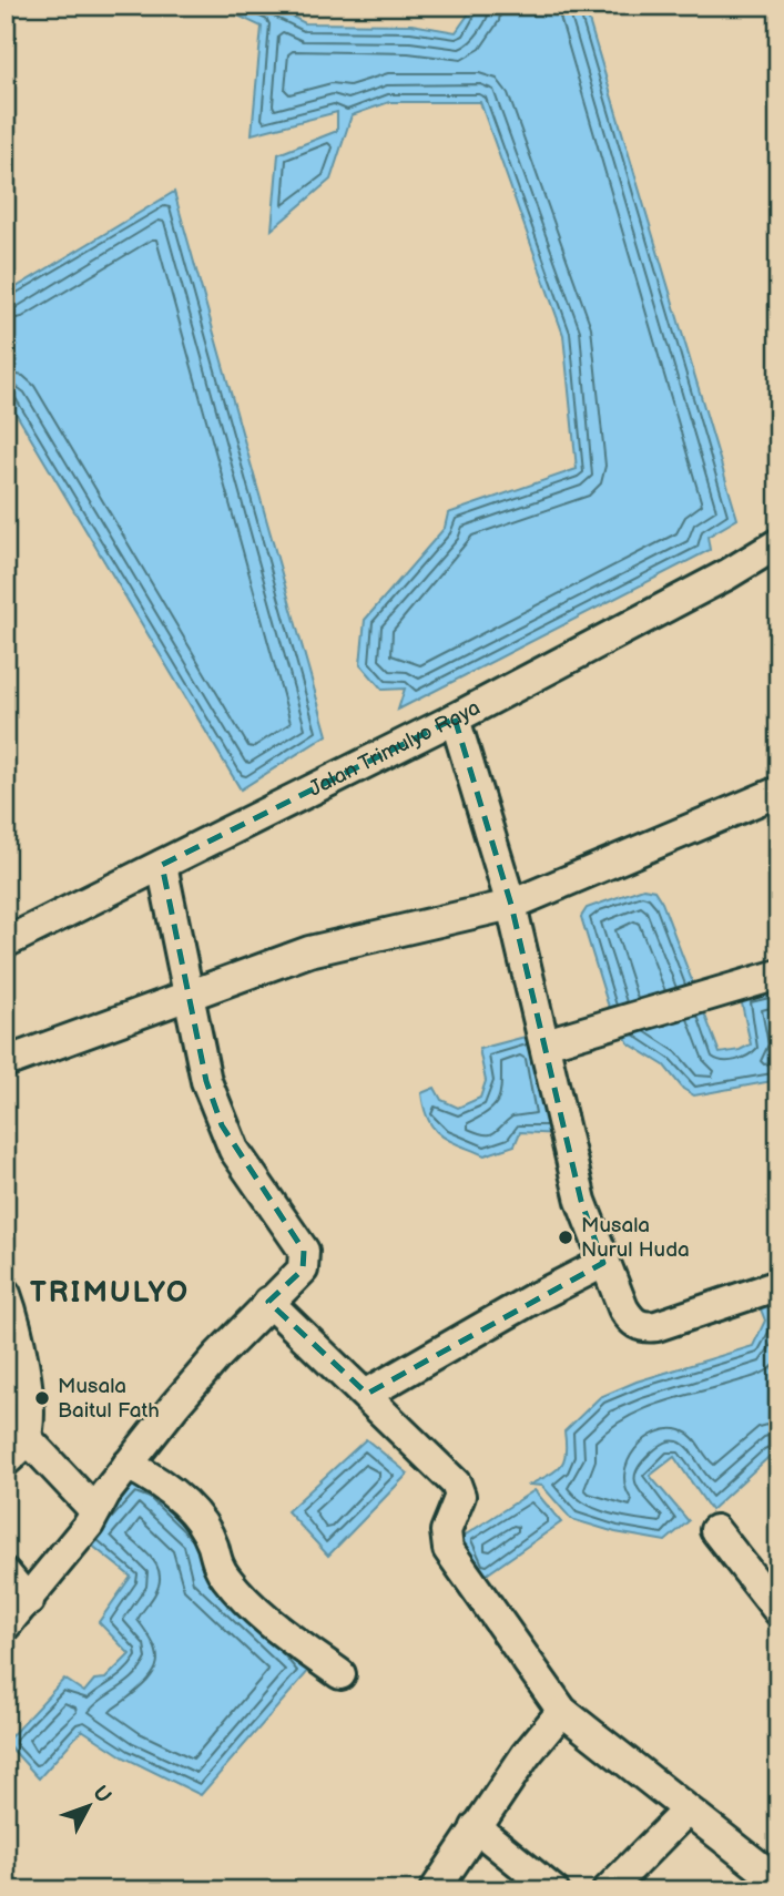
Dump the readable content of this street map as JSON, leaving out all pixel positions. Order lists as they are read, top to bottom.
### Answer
{
  "streets": {
    "street": ["Jalan Trimulyo Raya"]
  },
  "districts": ["TRIMULYO"],
  "places": ["Musala Nurul Huda", "Musala Baitul Fath"],
  "north": "top right"
}
